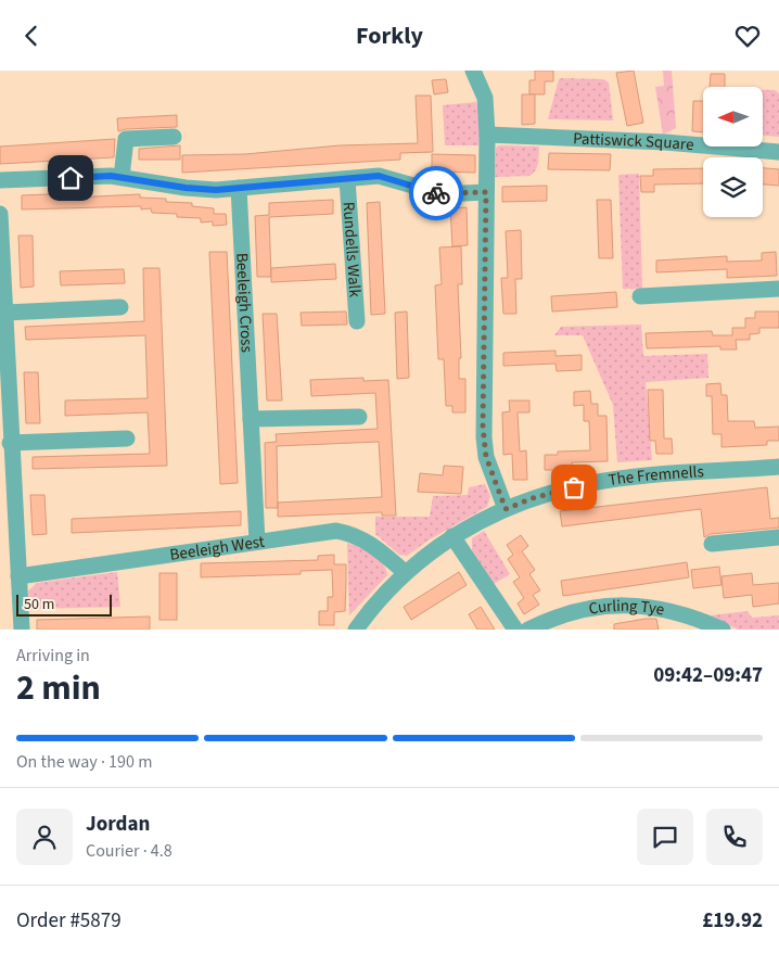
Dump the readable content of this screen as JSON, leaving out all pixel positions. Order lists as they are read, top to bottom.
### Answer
{
  "streets": {
    "street": [
      "Pattiswick Square",
      "Rundells Walk",
      "Beeleigh Cross",
      "The Fremnells",
      "Beeleigh West",
      "Curling Tye"
    ]
  },
  "crossings": [
    ["Beeleigh Cross", "Beeleigh West"],
    ["The Fremnells", "Beeleigh West"]
  ],
  "scale_bar": "50 m",
  "north": "left",
  "page": {
    "header": "Forkly",
    "scale": "50 m",
    "heading": ["2 min", "Arriving in", "09:42–09:47"],
    "panel": [
      "Jordan",
      "Courier · 4.8",
      "Order #5879",
      "£19.92"
    ],
    "bar": "On the way · 190 m"
  }
}
